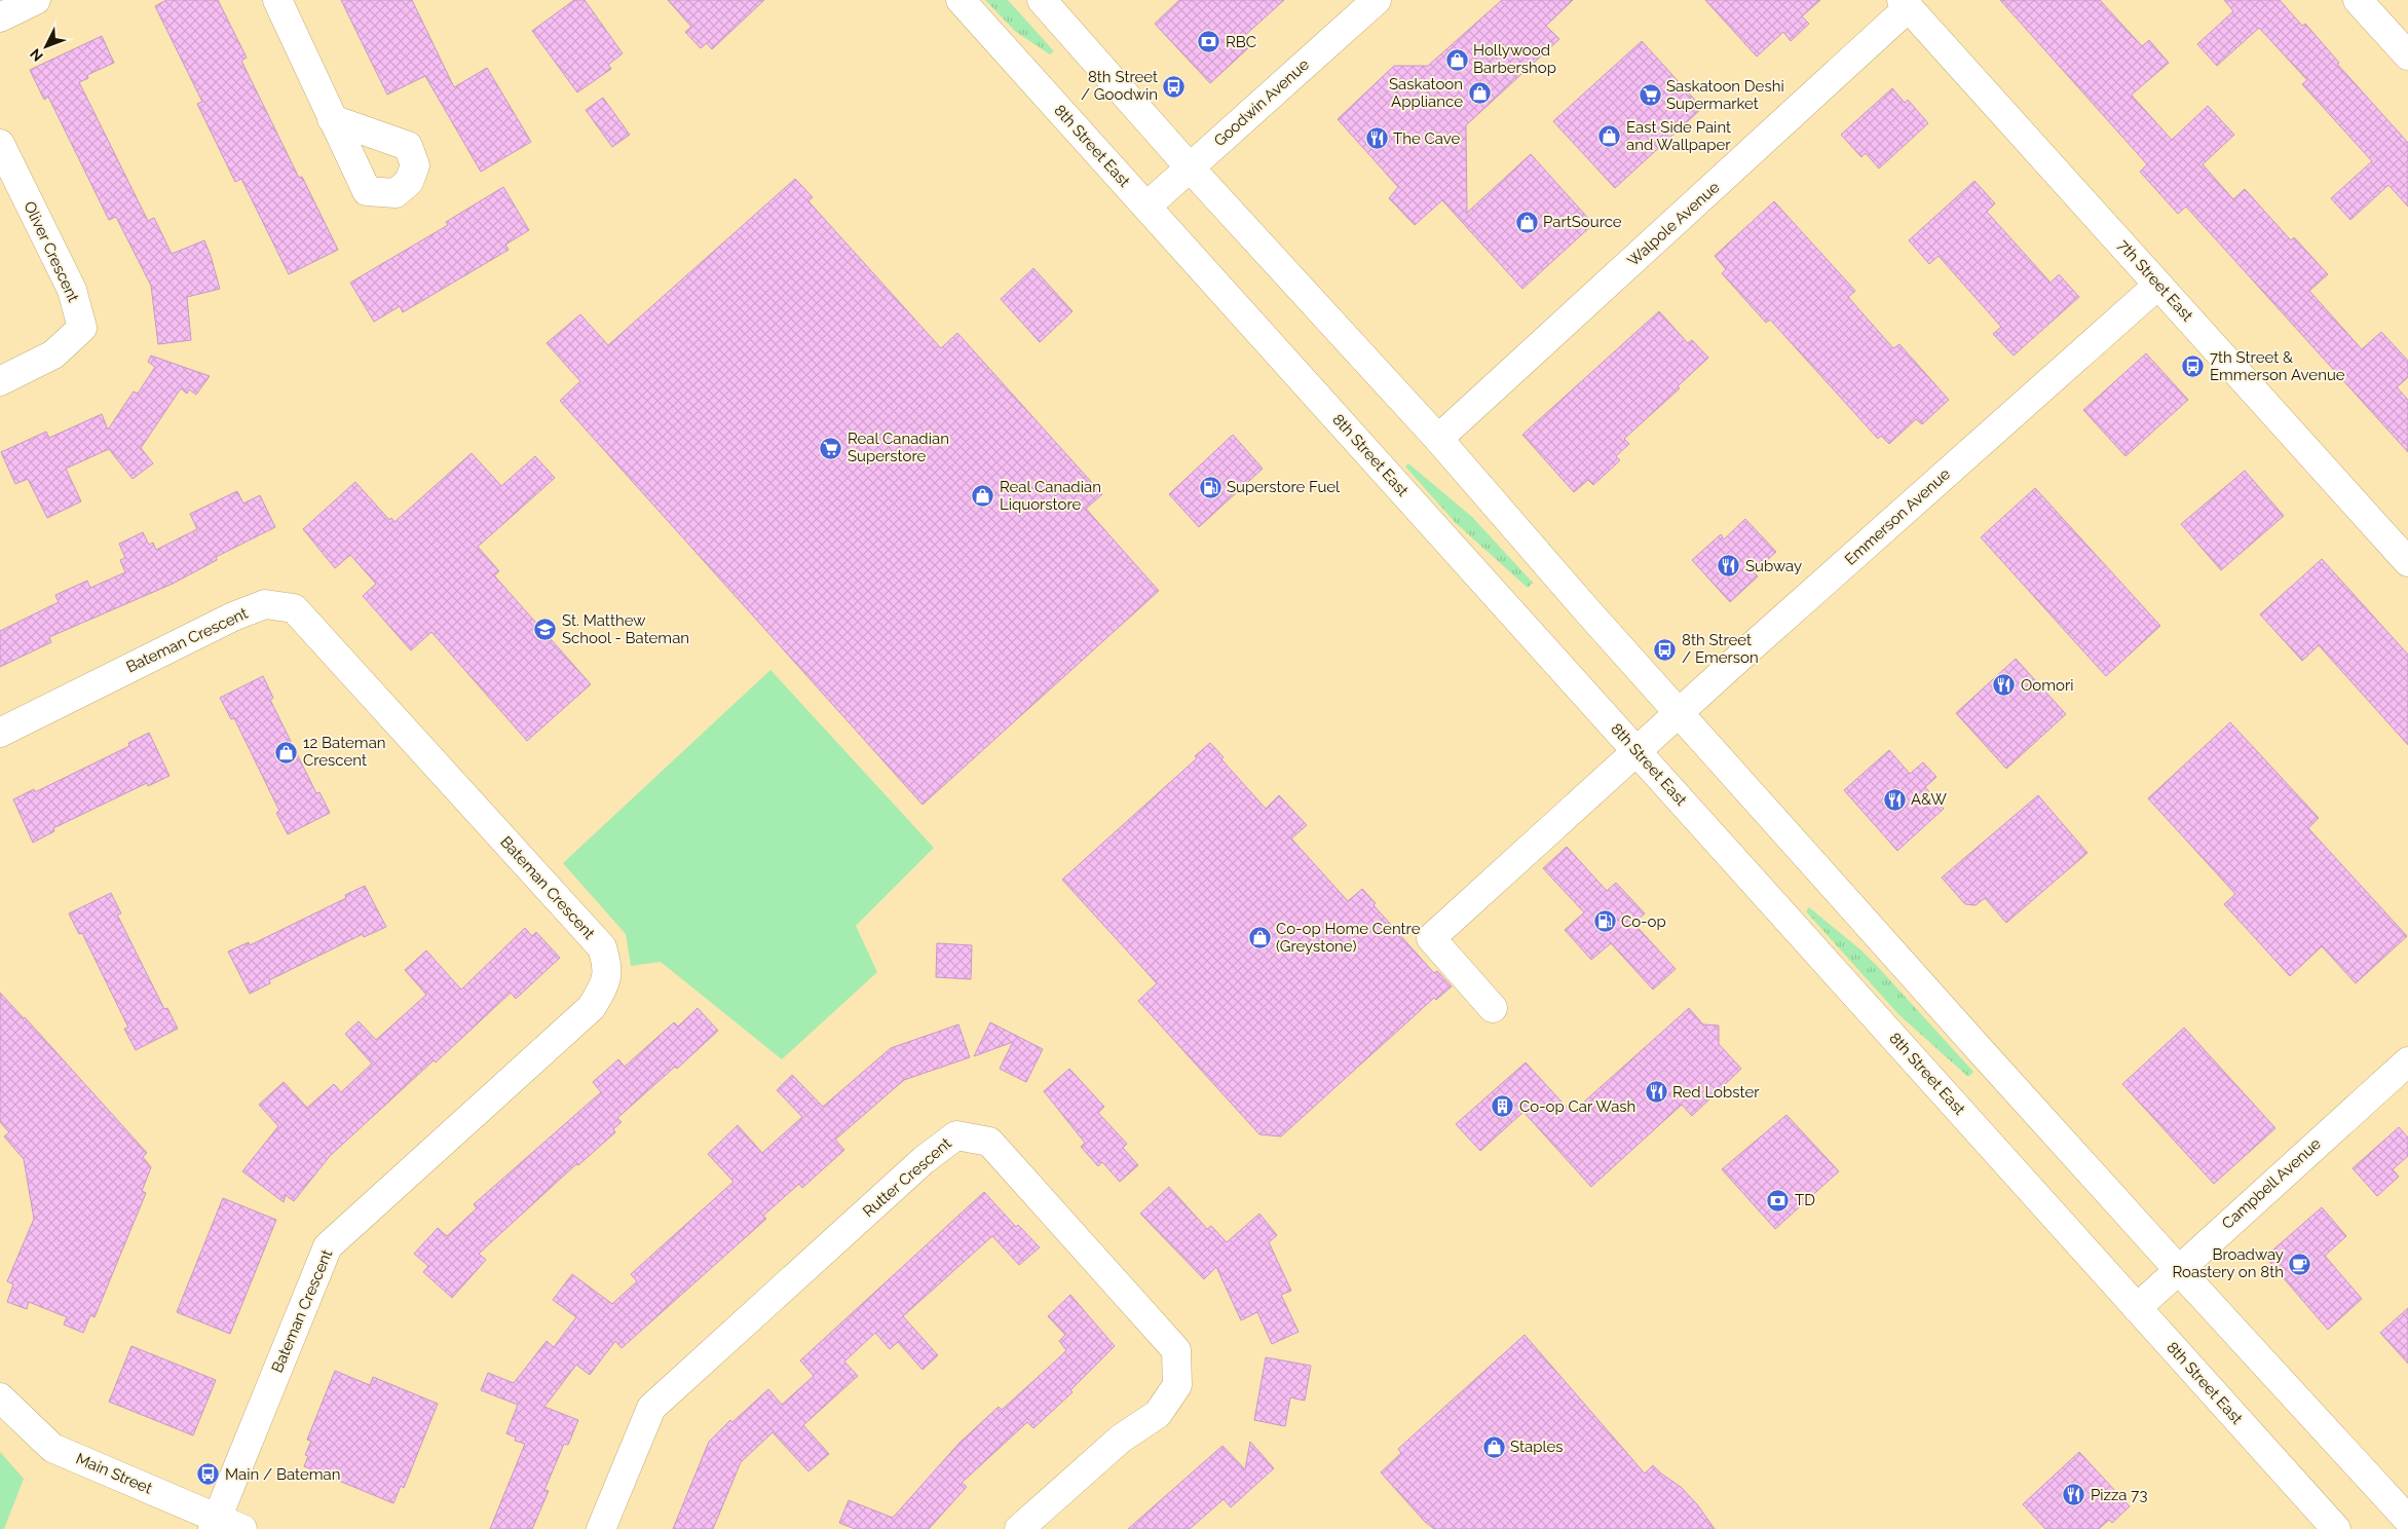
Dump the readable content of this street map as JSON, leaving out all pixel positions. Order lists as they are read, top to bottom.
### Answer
{
  "streets": {
    "street": [
      "Goodwin Avenue",
      "8th Street East",
      "Walpole Avenue",
      "Oliver Crescent",
      "7th Street East",
      "Emmerson Avenue",
      "Bateman Crescent",
      "Rutter Crescent",
      "Campbell Avenue",
      "Main Street"
    ]
  },
  "crossings": [
    ["Goodwin Avenue", "8th Street East"],
    ["8th Street East", "Emmerson Avenue"],
    ["8th Street East", "Campbell Avenue"],
    ["Walpole Avenue", "7th Street East"],
    ["7th Street East", "Emmerson Avenue"],
    ["Bateman Crescent", "Main Street"]
  ],
  "places": {
    "bank": ["RBC", "TD"],
    "shop": [
      "Hollywood Barbershop",
      "Saskatoon Appliance",
      "East Side Paint and Wallpaper",
      "PartSource",
      "Real Canadian Liquorstore",
      "12 Bateman Crescent",
      "Co-op Home Centre (Greystone)",
      "Staples"
    ],
    "bus stop": [
      "8th Street / Goodwin",
      "7th Street & Emmerson Avenue",
      "8th Street / Emerson",
      "Main / Bateman"
    ],
    "supermarket": ["Saskatoon Deshi Supermarket", "Real Canadian Superstore"],
    "restaurant": [
      "The Cave",
      "Subway",
      "Oomori",
      "A&W",
      "Red Lobster",
      "Pizza 73"
    ],
    "fuel station": ["Superstore Fuel", "Co-op"],
    "school or university": ["St. Matthew School - Bateman"],
    "building": ["Co-op Car Wash"],
    "cafe": ["Broadway Roastery on 8th"]
  },
  "north": "bottom left"
}
